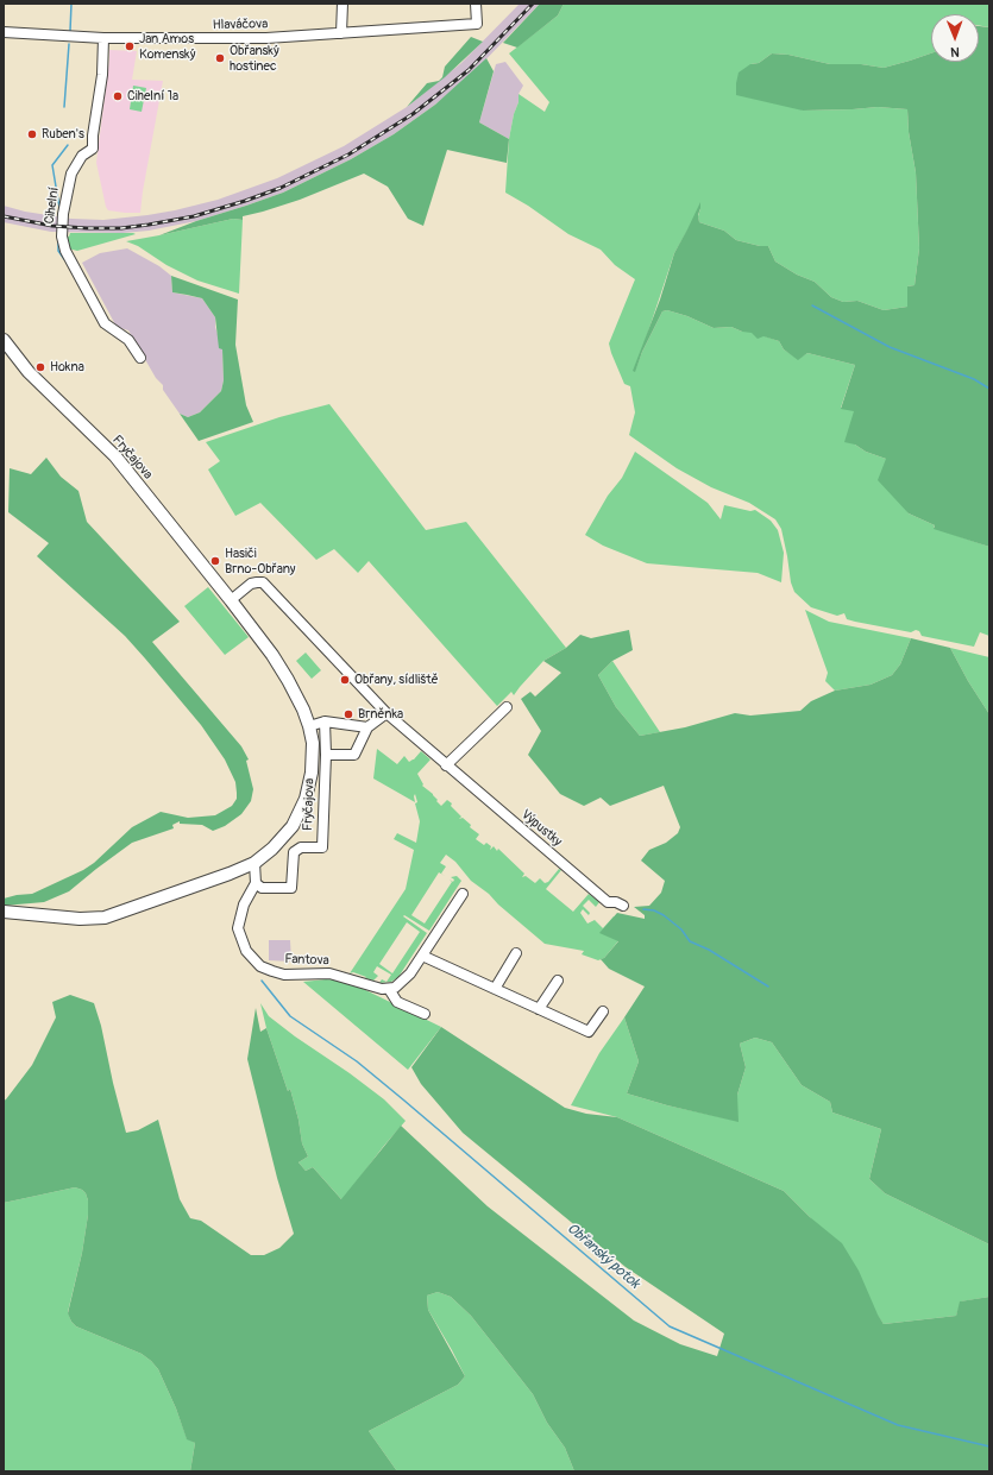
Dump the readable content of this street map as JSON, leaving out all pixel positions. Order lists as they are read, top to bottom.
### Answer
{
  "streets": {
    "main road": ["Fryčajova"],
    "street": [
      "Hlaváčova",
      "Cihelní",
      "Výpustky",
      "Fantova"
    ]
  },
  "crossings": [
    ["Hlaváčova", "Cihelní"],
    ["Fryčajova", "Fantova"]
  ],
  "water": ["Obřanský potok"],
  "places": [
    "Jan Amos Komenský",
    "Obřanský hostinec",
    "Cihelní 1a",
    "Ruben's",
    "Hokna",
    "Hasiči Brno-Obřany",
    "Obřany, sídliště",
    "Brněnka"
  ],
  "north": "bottom"
}
